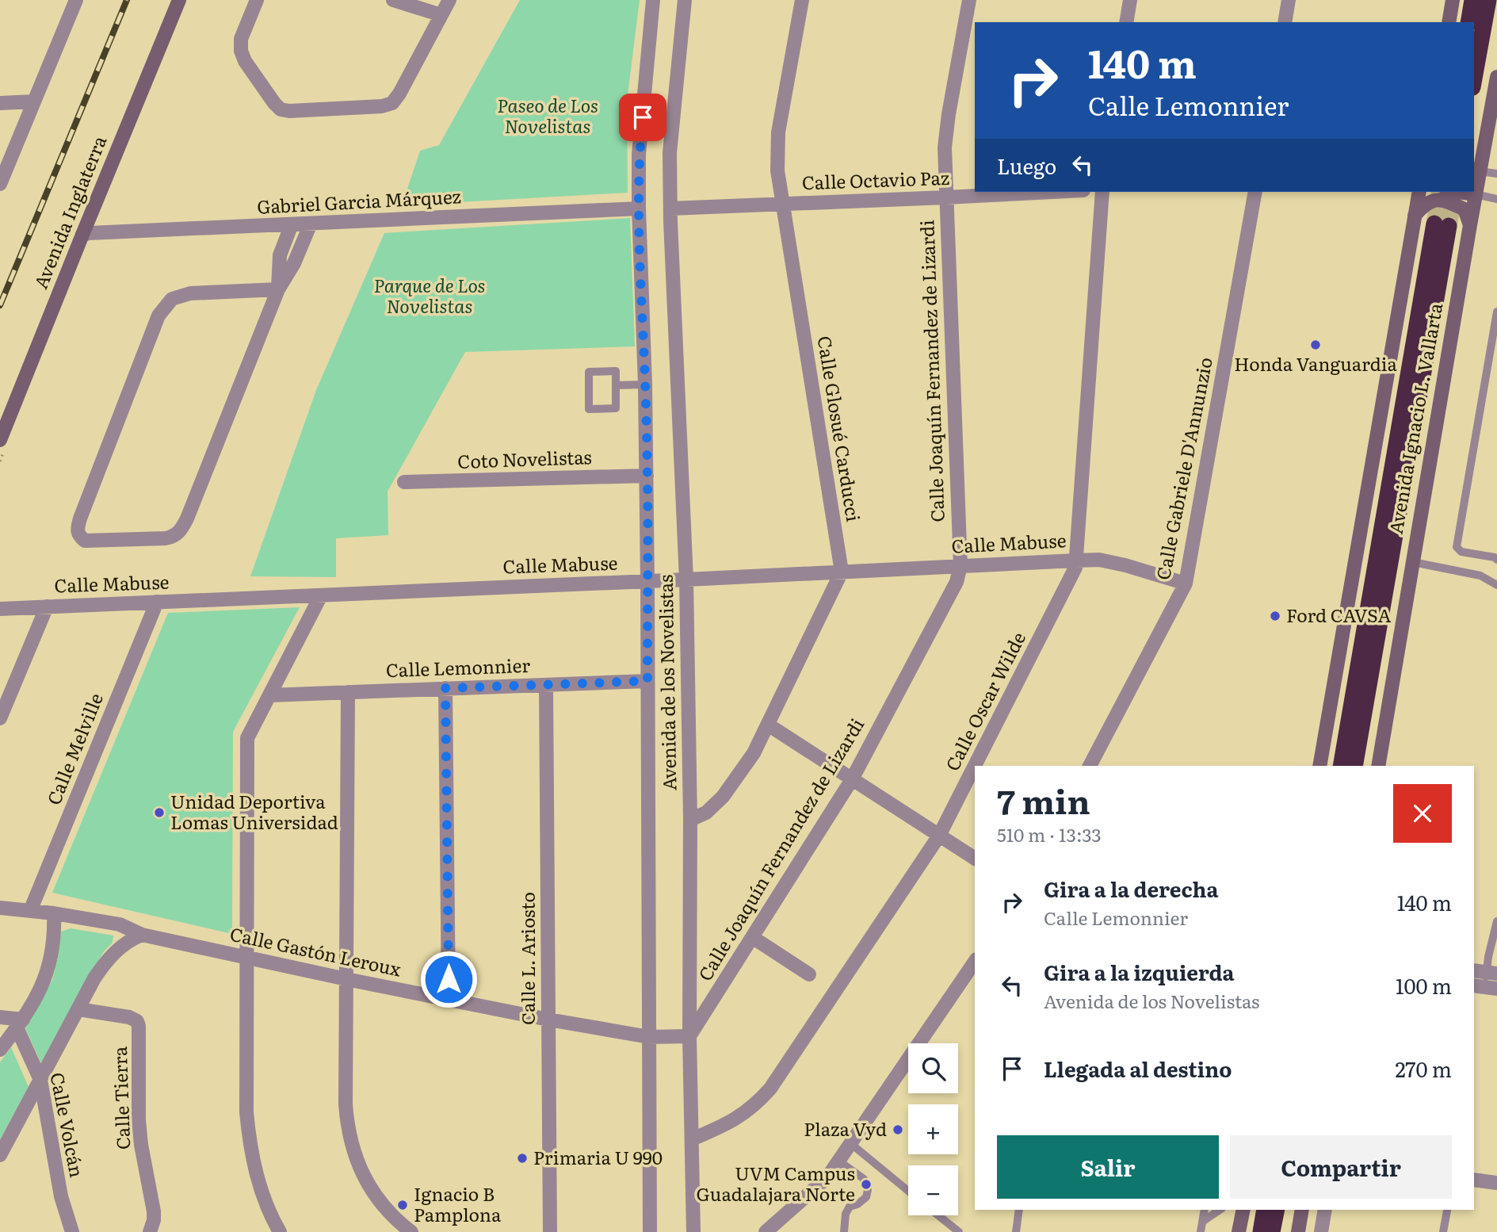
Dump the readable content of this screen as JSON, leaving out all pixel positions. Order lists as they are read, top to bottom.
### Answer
{
  "streets": {
    "highway": ["Avenida Ignacio L. Vallarta"],
    "street": [
      "Calle Octavio Paz",
      "Gabriel Garcia Márquez",
      "Avenida Inglaterra",
      "Calle Joaquín Fernandez de Lizardi",
      "Calle Glosué Carducci",
      "Coto Novelistas",
      "Calle Gabriele D'Annunzio",
      "Calle Mabuse",
      "Calle Lemonnier",
      "Avenida de los Novelistas",
      "Calle Oscar Wilde",
      "Calle Melville",
      "Calle Gastón Leroux",
      "Calle L. Ariosto",
      "Calle Tierra",
      "Calle Volcán"
    ]
  },
  "crossings": [
    ["Calle Octavio Paz", "Calle Joaquín Fernandez de Lizardi"],
    ["Calle Octavio Paz", "Calle Glosué Carducci"],
    ["Calle Octavio Paz", "Avenida de los Novelistas"],
    ["Gabriel Garcia Márquez", "Avenida Inglaterra"],
    ["Gabriel Garcia Márquez", "Avenida de los Novelistas"],
    ["Calle Joaquín Fernandez de Lizardi", "Calle Mabuse"],
    ["Calle Joaquín Fernandez de Lizardi", "Avenida de los Novelistas"],
    ["Calle Joaquín Fernandez de Lizardi", "Calle Gastón Leroux"],
    ["Calle Glosué Carducci", "Calle Mabuse"],
    ["Coto Novelistas", "Avenida de los Novelistas"],
    ["Calle Gabriele D'Annunzio", "Calle Mabuse"],
    ["Calle Mabuse", "Avenida de los Novelistas"],
    ["Calle Mabuse", "Calle Oscar Wilde"],
    ["Calle Mabuse", "Calle Melville"],
    ["Calle Lemonnier", "Avenida de los Novelistas"],
    ["Calle Lemonnier", "Calle L. Ariosto"],
    ["Avenida de los Novelistas", "Calle Oscar Wilde"],
    ["Avenida de los Novelistas", "Calle Gastón Leroux"],
    ["Calle Melville", "Calle Gastón Leroux"],
    ["Calle Gastón Leroux", "Calle L. Ariosto"]
  ],
  "parks": ["Paseo de Los Novelistas", "Parque de Los Novelistas"],
  "places": [
    "Honda Vanguardia",
    "Ford CAVSA",
    "Unidad Deportiva Lomas Universidad",
    "Plaza Vyd",
    "Primaria U 990",
    "UVM Campus Guadalajara Norte",
    "Ignacio B Pamplona"
  ],
  "page": {
    "turn": ["140 m", "Calle Lemonnier"],
    "then": "Luego",
    "heading": ["7 min", "510 m · 13:33"],
    "list": [
      {
        "name": "Gira a la derecha",
        "note": "Calle Lemonnier",
        "value": "140 m"
      },
      {
        "name": "Gira a la izquierda",
        "note": "Avenida de los Novelistas",
        "value": "100 m"
      },
      {
        "name": "Llegada al destino",
        "value": "270 m"
      }
    ],
    "map_buttons": ["+", "−"],
    "buttons": ["Salir", "Compartir"]
  }
}
